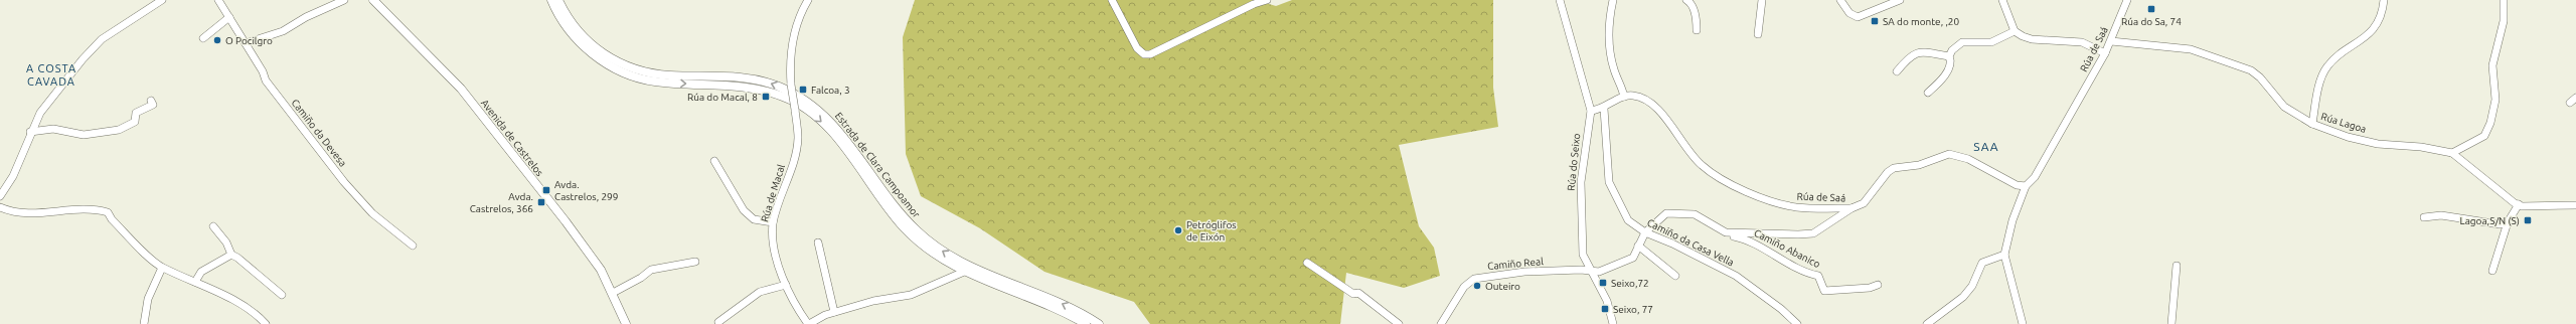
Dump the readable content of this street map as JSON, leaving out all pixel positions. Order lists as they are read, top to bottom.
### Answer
{
  "streets": {
    "main road": ["Avenida de Castrelos", "Estrada de Clara Campoamor"],
    "street": [
      "Rúa de Saá",
      "Rúa Lagoa",
      "Camiño da Devesa",
      "Rúa do Seixo",
      "Rúa de Macal",
      "Camiño da Casa Vella",
      "Camiño Abanico",
      "Camiño Real"
    ]
  },
  "crossings": [
    ["Rúa de Saá", "Rúa Lagoa"],
    ["Rúa de Saá", "Camiño Abanico"],
    ["Rúa do Seixo", "Camiño Abanico"],
    ["Rúa do Seixo", "Camiño Real"],
    ["Estrada de Clara Campoamor", "Rúa de Macal"],
    ["Camiño da Casa Vella", "Camiño Abanico"],
    ["Camiño Abanico", "Camiño Real"]
  ],
  "districts": ["A COSTA CAVADA", "SAA"],
  "places": {
    "transit": [
      "Rúa do Sa, 74",
      "SA do monte, ,20",
      "Falcoa, 3",
      "Rúa do Macal, 8",
      "Avda. Castrelos, 299",
      "Avda. Castrelos, 366",
      "Lagoa,S/N (S)",
      "Seixo,72",
      "Seixo, 77"
    ],
    "other": ["O Pocilgro", "Petróglifos de Eixón", "Outeiro"]
  }
}
